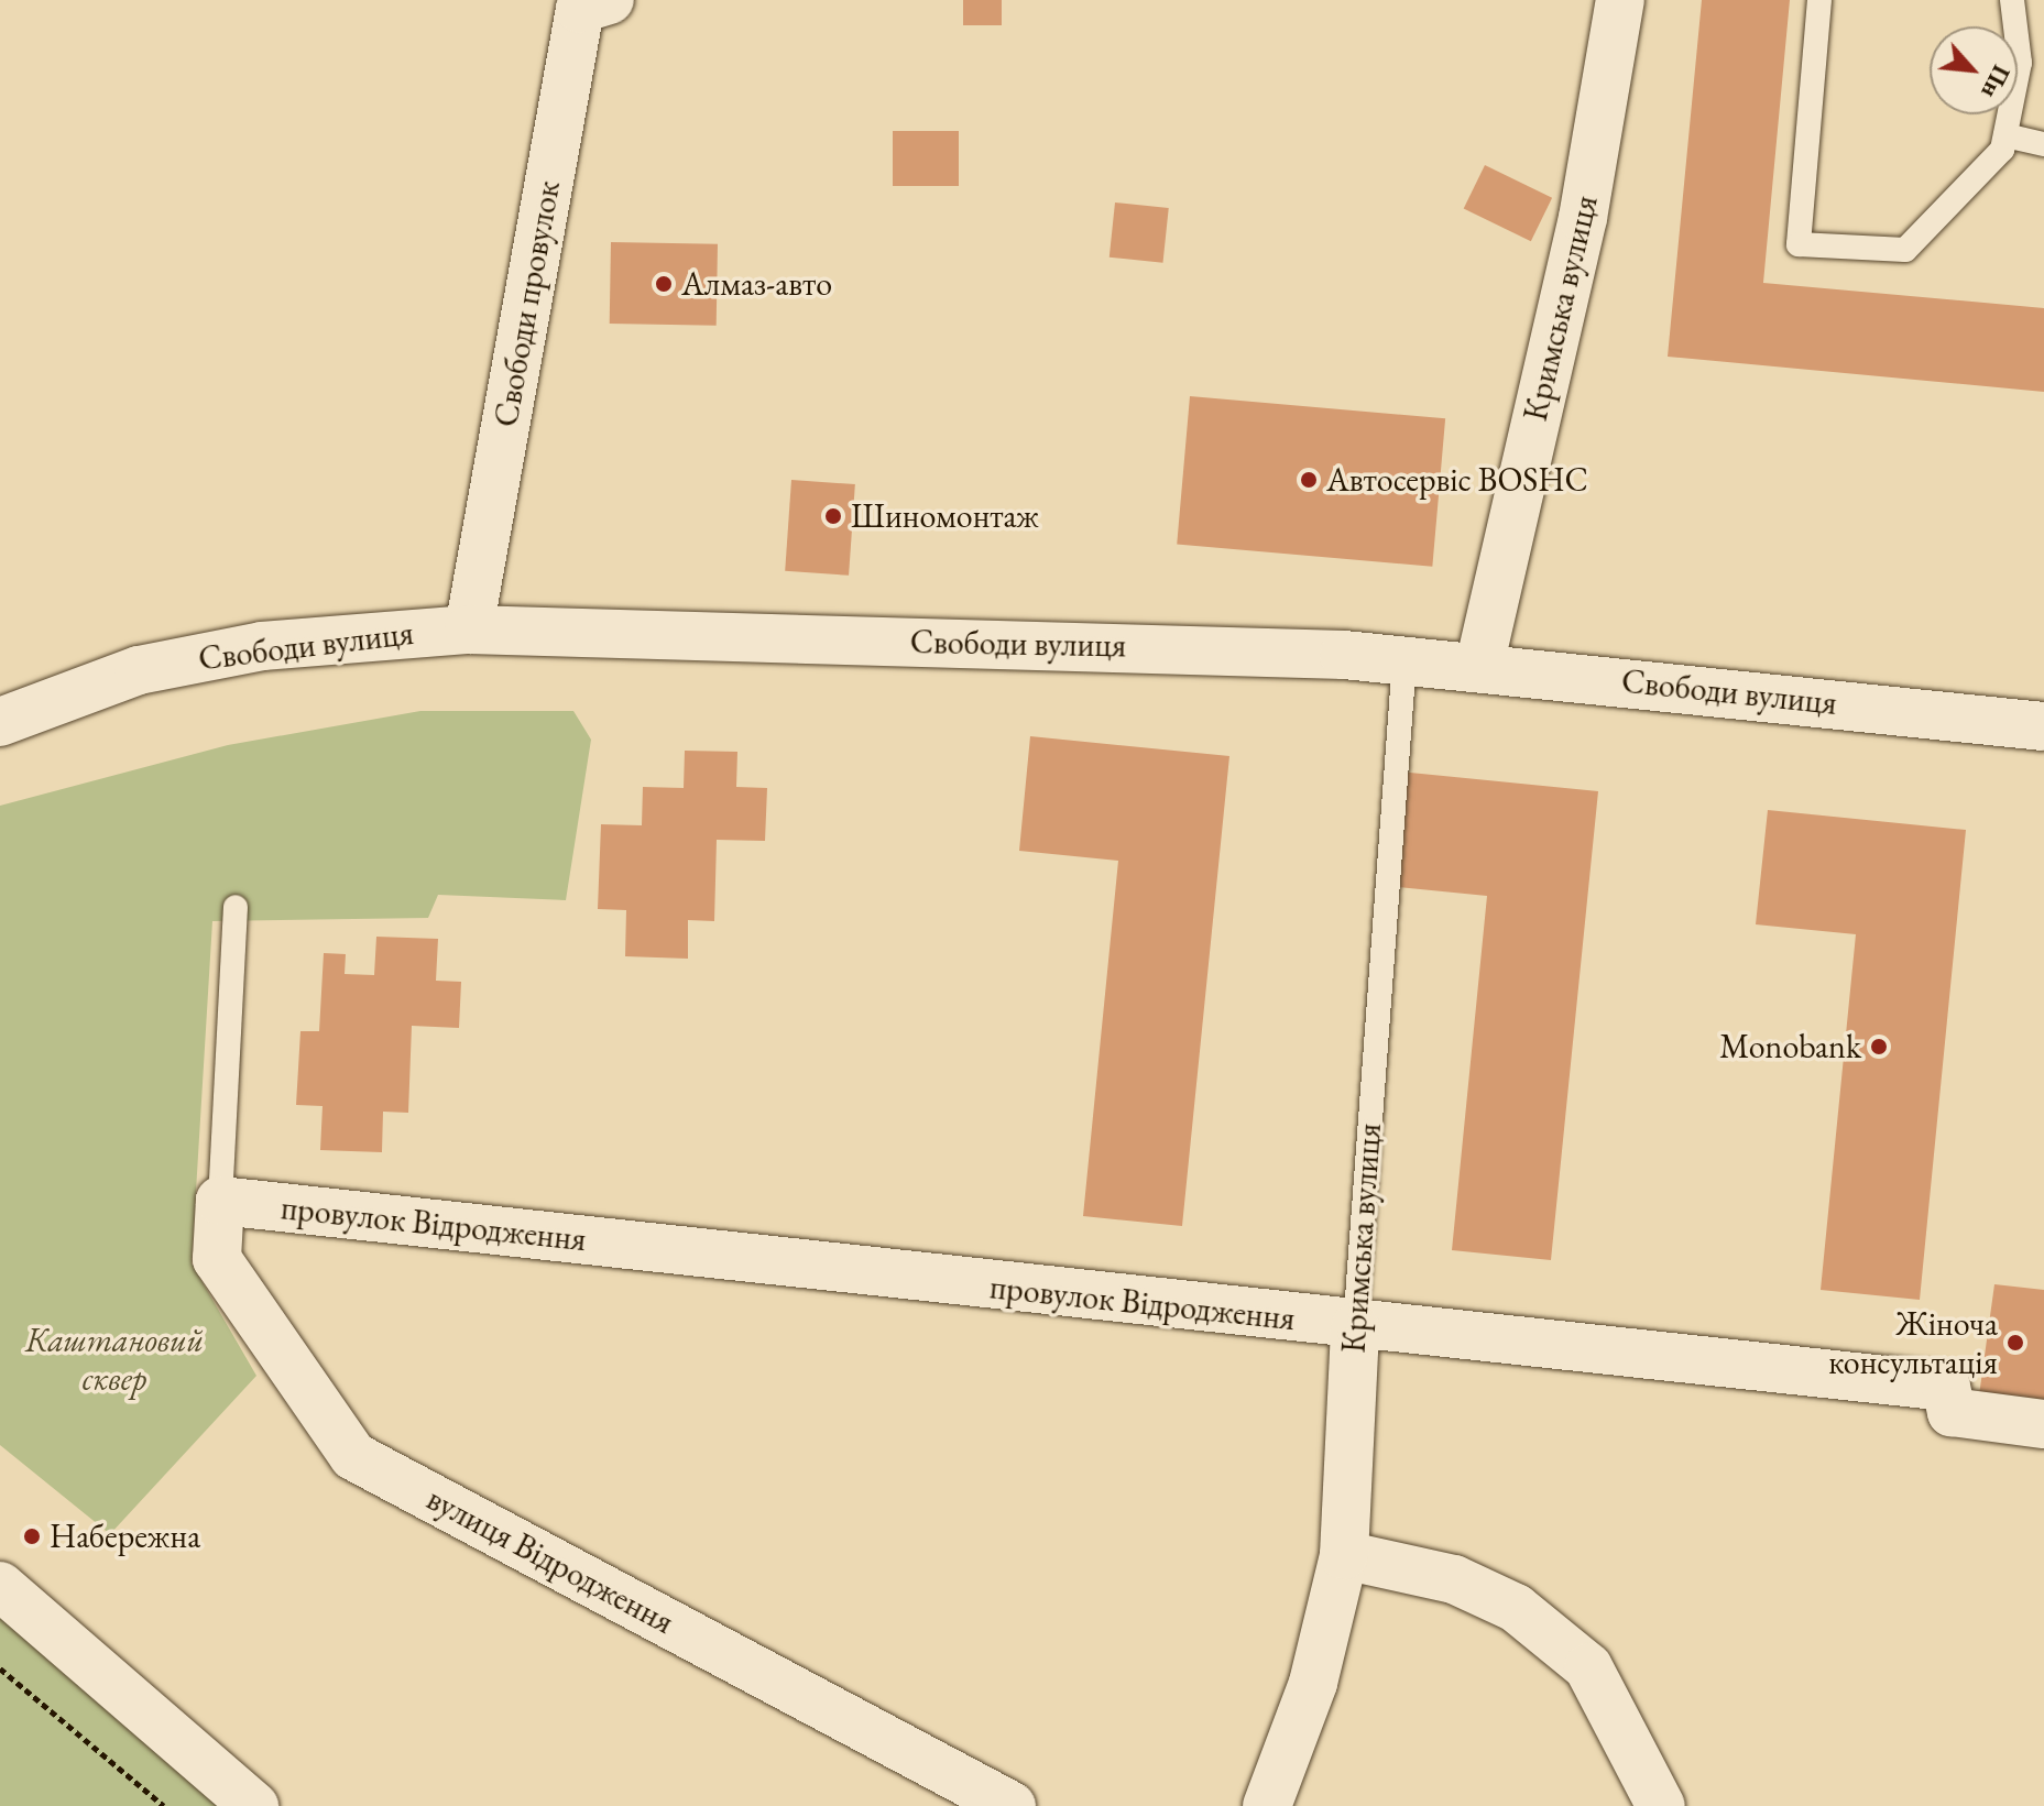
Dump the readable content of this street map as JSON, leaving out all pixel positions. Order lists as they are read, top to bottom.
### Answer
{
  "streets": {
    "street": [
      "Свободи провулок",
      "Кримська вулиця",
      "Свободи вулиця",
      "провулок Відродження",
      "вулиця Відродження"
    ]
  },
  "crossings": [
    ["Свободи провулок", "Свободи вулиця"],
    ["Кримська вулиця", "Свободи вулиця"],
    ["Кримська вулиця", "провулок Відродження"],
    ["провулок Відродження", "вулиця Відродження"]
  ],
  "parks": ["Каштановий сквер"],
  "places": [
    "Алмаз-авто",
    "Автосервіс BOSHC",
    "Шиномонтаж",
    "Monobank",
    "Жіноча консультація",
    "Набережна"
  ],
  "north": "bottom right"
}
